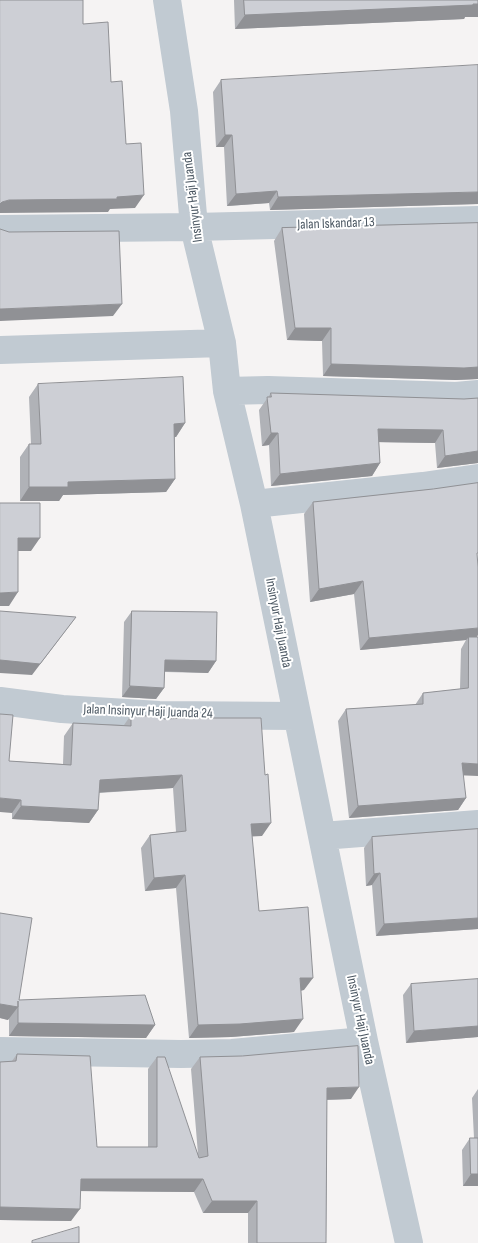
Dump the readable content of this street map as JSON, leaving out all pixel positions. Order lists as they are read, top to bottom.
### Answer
{
  "streets": {
    "street": ["Insinyur Haji Juanda", "Jalan Iskandar 13", "Jalan Insinyur Haji Juanda 24"]
  },
  "crossings": [
    ["Insinyur Haji Juanda", "Jalan Iskandar 13"],
    ["Insinyur Haji Juanda", "Jalan Insinyur Haji Juanda 24"]
  ]
}
